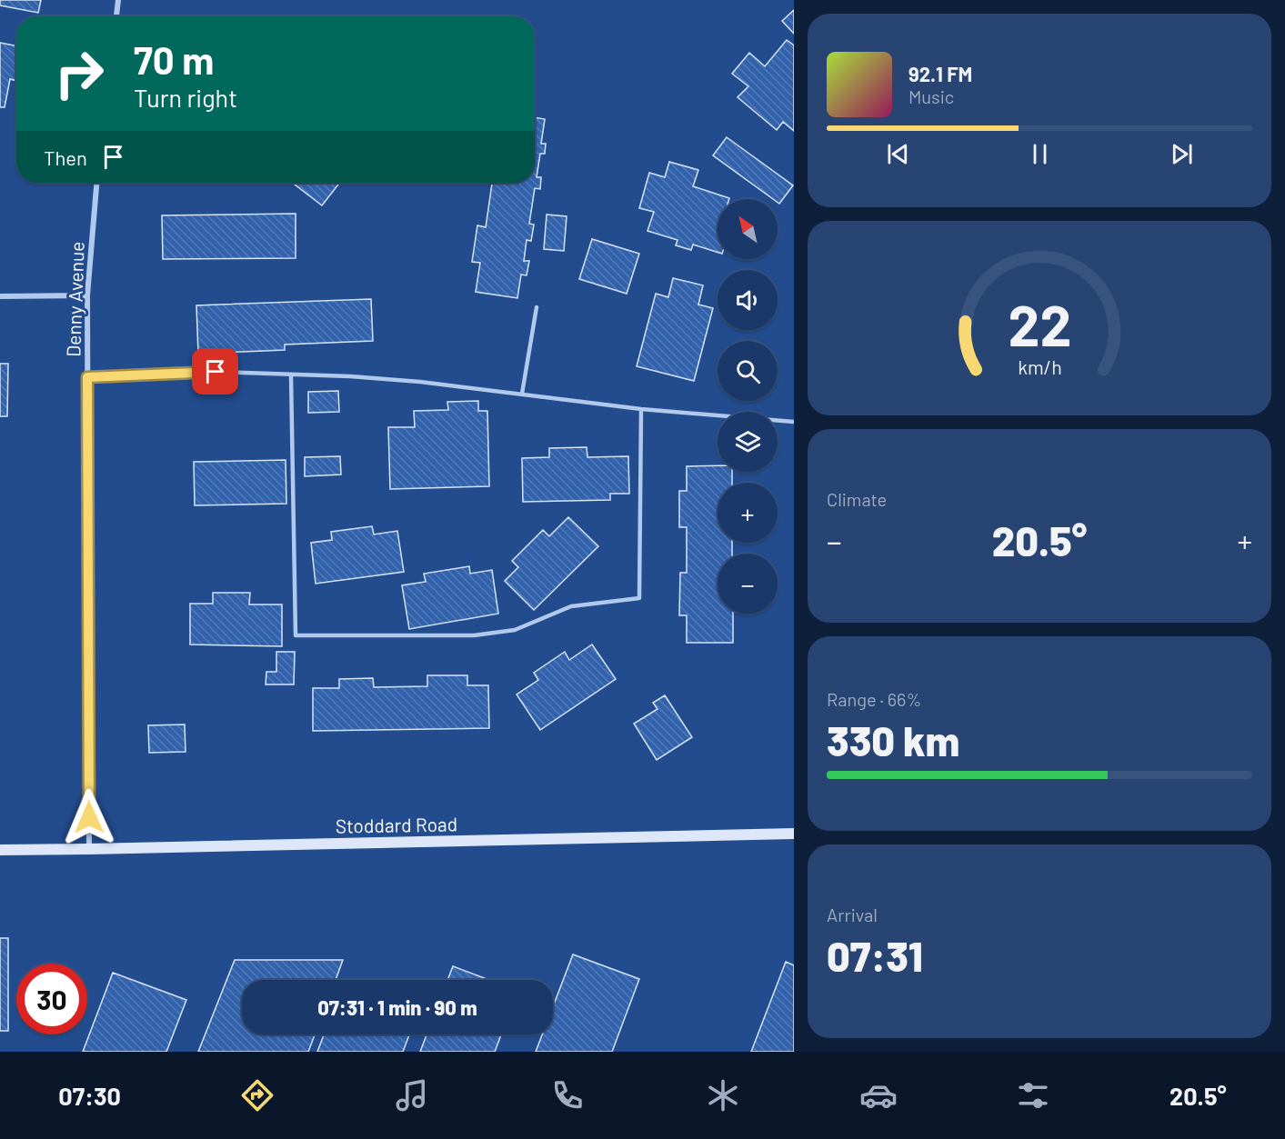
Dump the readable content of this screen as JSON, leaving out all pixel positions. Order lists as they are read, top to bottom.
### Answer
{
  "streets": {
    "main road": ["Stoddard Road"],
    "street": ["Denny Avenue"]
  },
  "crossings": [
    ["Denny Avenue", "Stoddard Road"]
  ],
  "north": "top left",
  "page": {
    "turn": ["70 m", "Turn right"],
    "song": ["92.1 FM", "Music"],
    "then": "Then",
    "map_buttons": ["+", "−"],
    "tile": [
      "Climate",
      ["Range · 66%", "330 km"],
      ["Arrival", "07:31"]
    ],
    "heat": ["−", "20.5°", "+"],
    "limit": "30",
    "trip": "07:31 · 1 min · 90 m",
    "tabs": ["07:30", "20.5°"],
    "gauge": ["22", "km/h"]
  }
}
